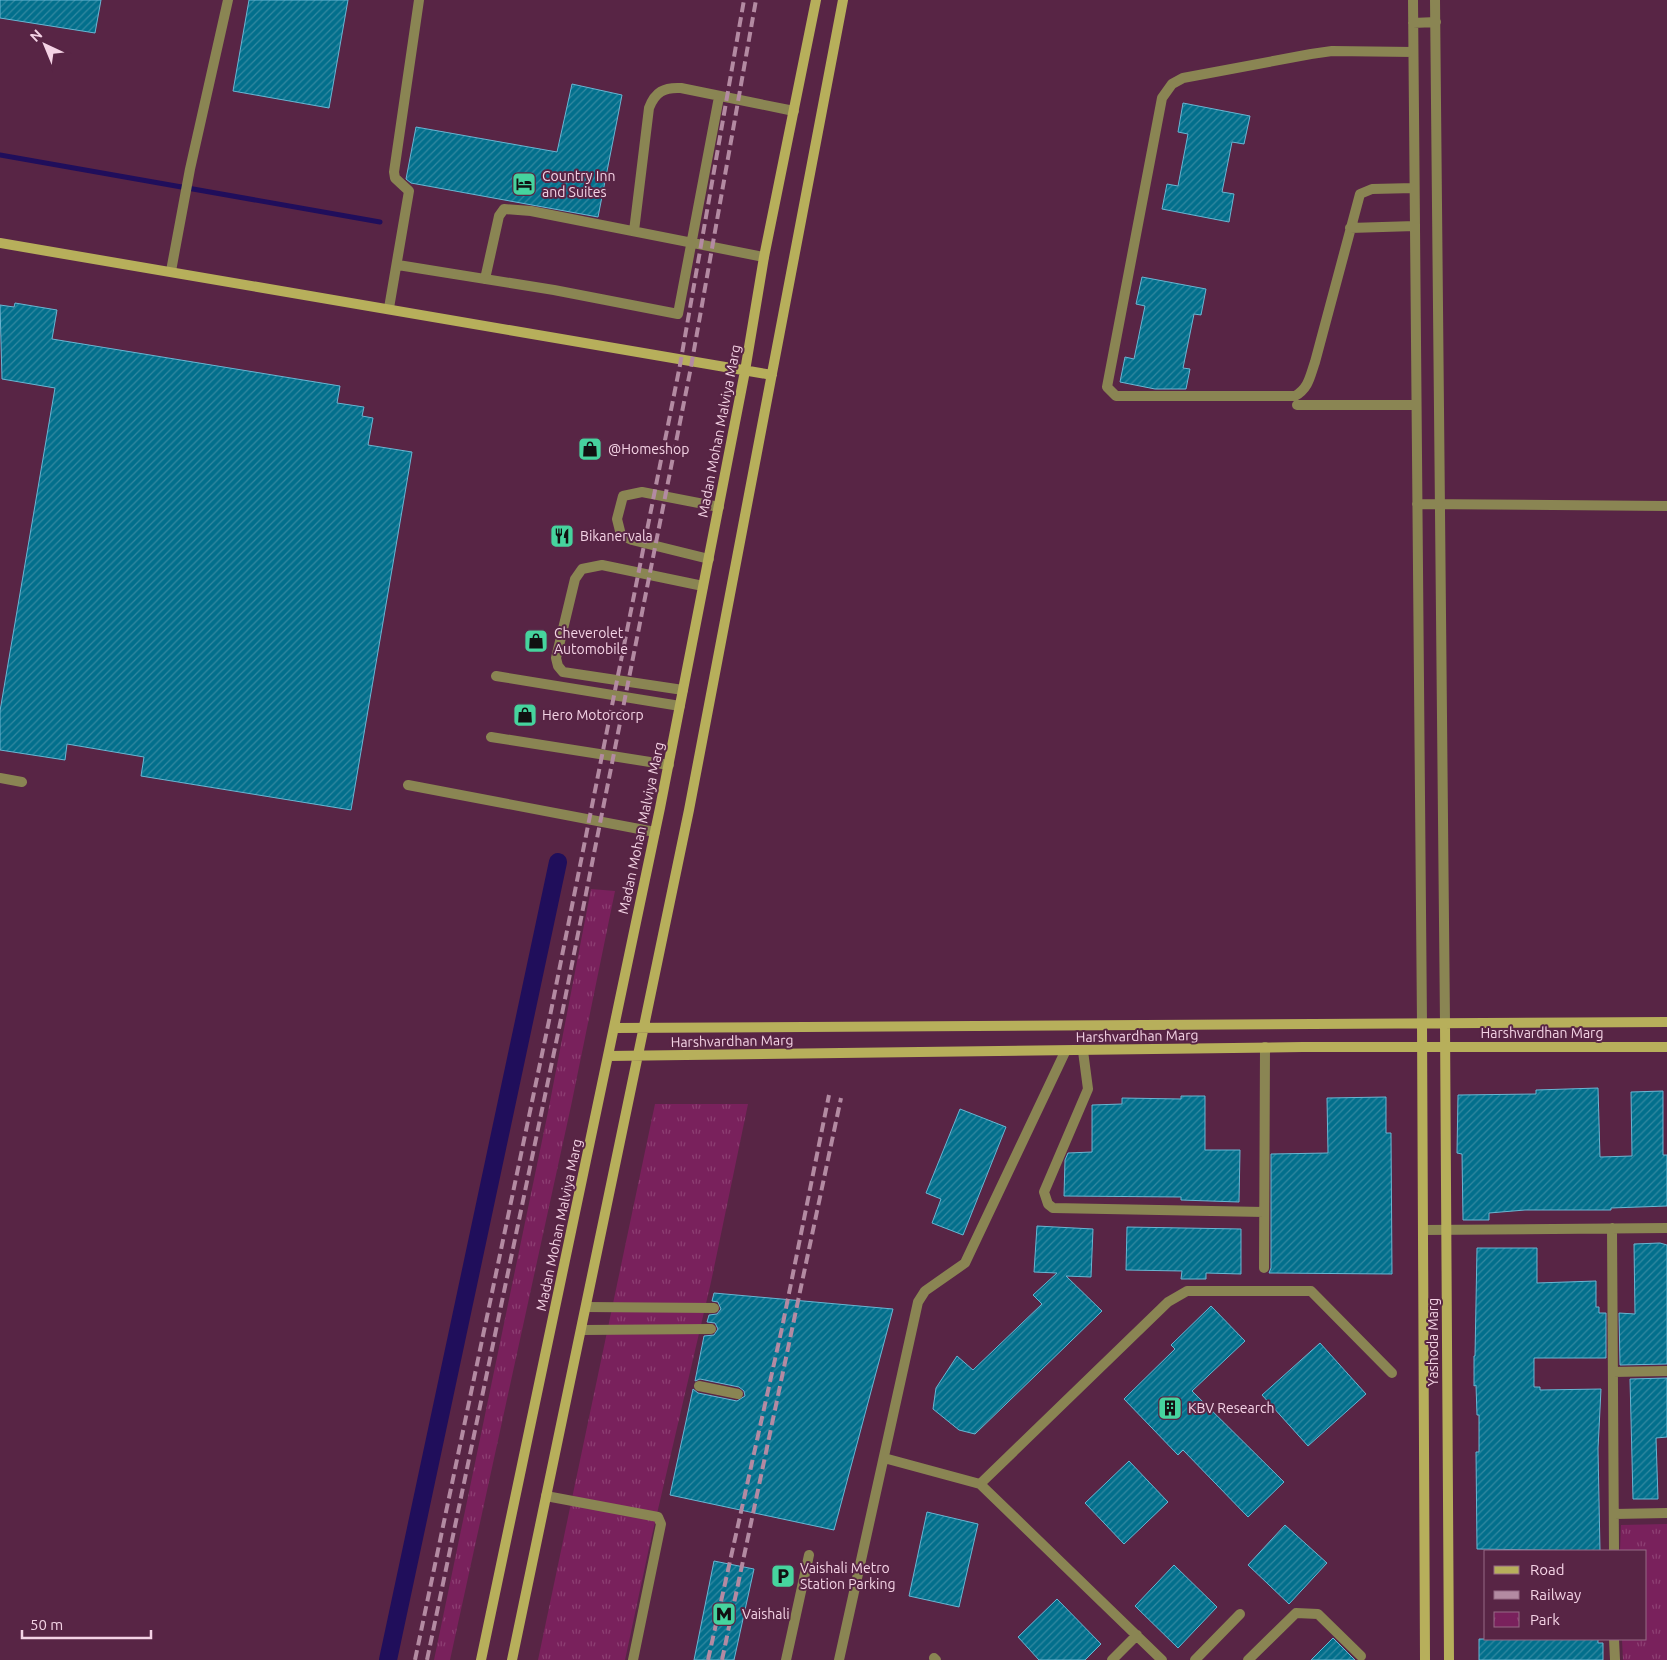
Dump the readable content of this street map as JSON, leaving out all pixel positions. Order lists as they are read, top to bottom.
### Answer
{
  "streets": {
    "street": ["Madan Mohan Malviya Marg", "Harshvardhan Marg", "Yashoda Marg"]
  },
  "crossings": [
    ["Madan Mohan Malviya Marg", "Harshvardhan Marg"],
    ["Harshvardhan Marg", "Yashoda Marg"]
  ],
  "places": {
    "hotel": ["Country Inn and Suites"],
    "shop": ["@Homeshop", "Cheverolet Automobile", "Hero Motorcorp"],
    "restaurant": ["Bikanervala"],
    "building": ["KBV Research"],
    "parking": ["Vaishali Metro Station Parking"],
    "metro station": ["Vaishali"]
  },
  "legend": ["Road", "Railway", "Park"],
  "scale_bar": "50 m",
  "north": "top left"
}
